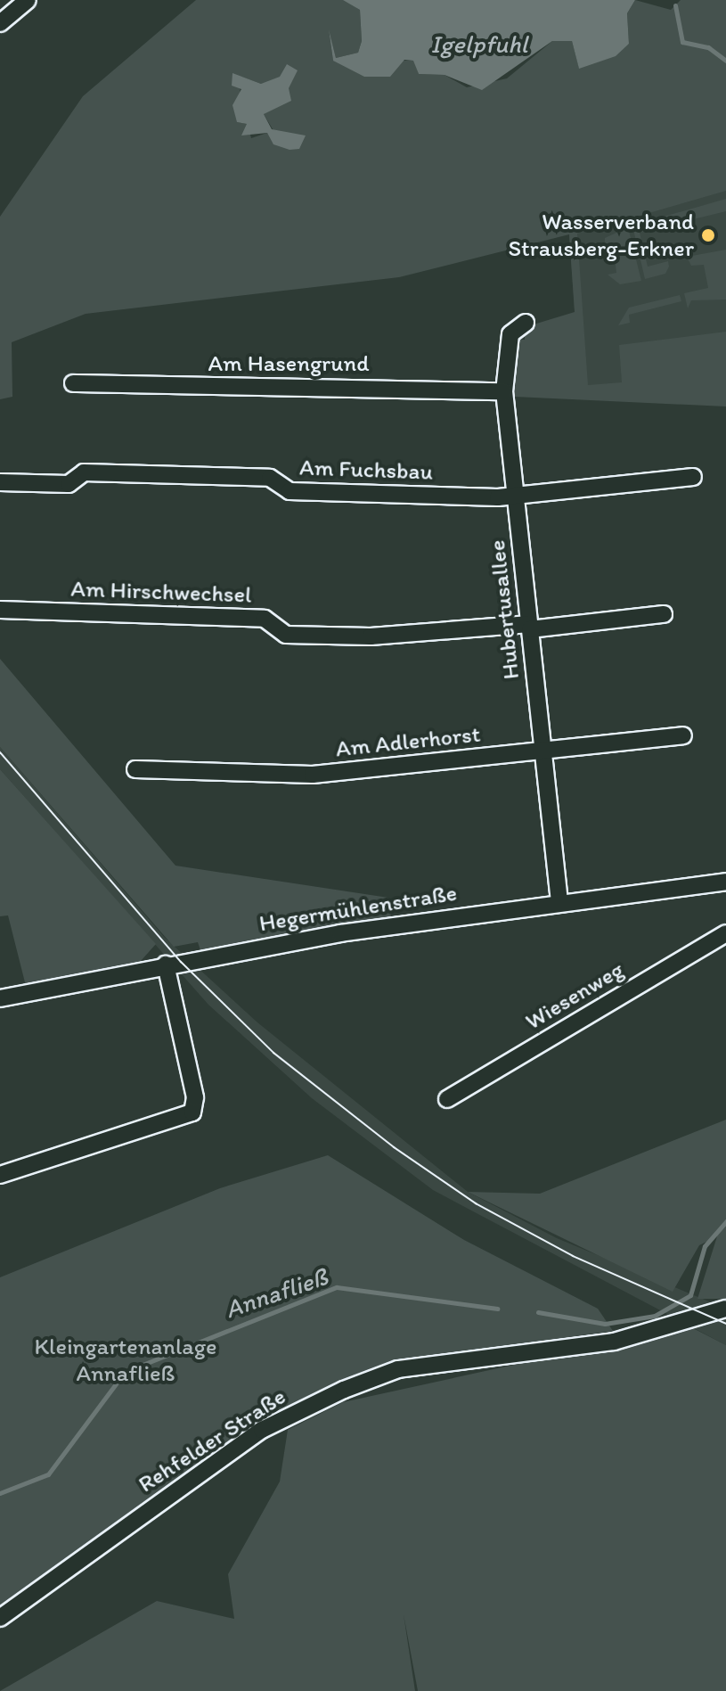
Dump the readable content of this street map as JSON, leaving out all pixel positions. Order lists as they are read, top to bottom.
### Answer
{
  "streets": {
    "street": [
      "Am Hasengrund",
      "Am Fuchsbau",
      "Am Hirschwechsel",
      "Hubertusallee",
      "Am Adlerhorst",
      "Hegermühlenstraße",
      "Wiesenweg",
      "Rehfelder Straße"
    ]
  },
  "crossings": [
    ["Am Hasengrund", "Hubertusallee"],
    ["Am Fuchsbau", "Hubertusallee"],
    ["Am Hirschwechsel", "Hubertusallee"],
    ["Hubertusallee", "Am Adlerhorst"],
    ["Hubertusallee", "Hegermühlenstraße"]
  ],
  "water": ["Igelpfuhl", "Annafließ"],
  "parks": ["Kleingartenanlage Annafließ"],
  "places": ["Wasserverband Strausberg-Erkner"]
}
